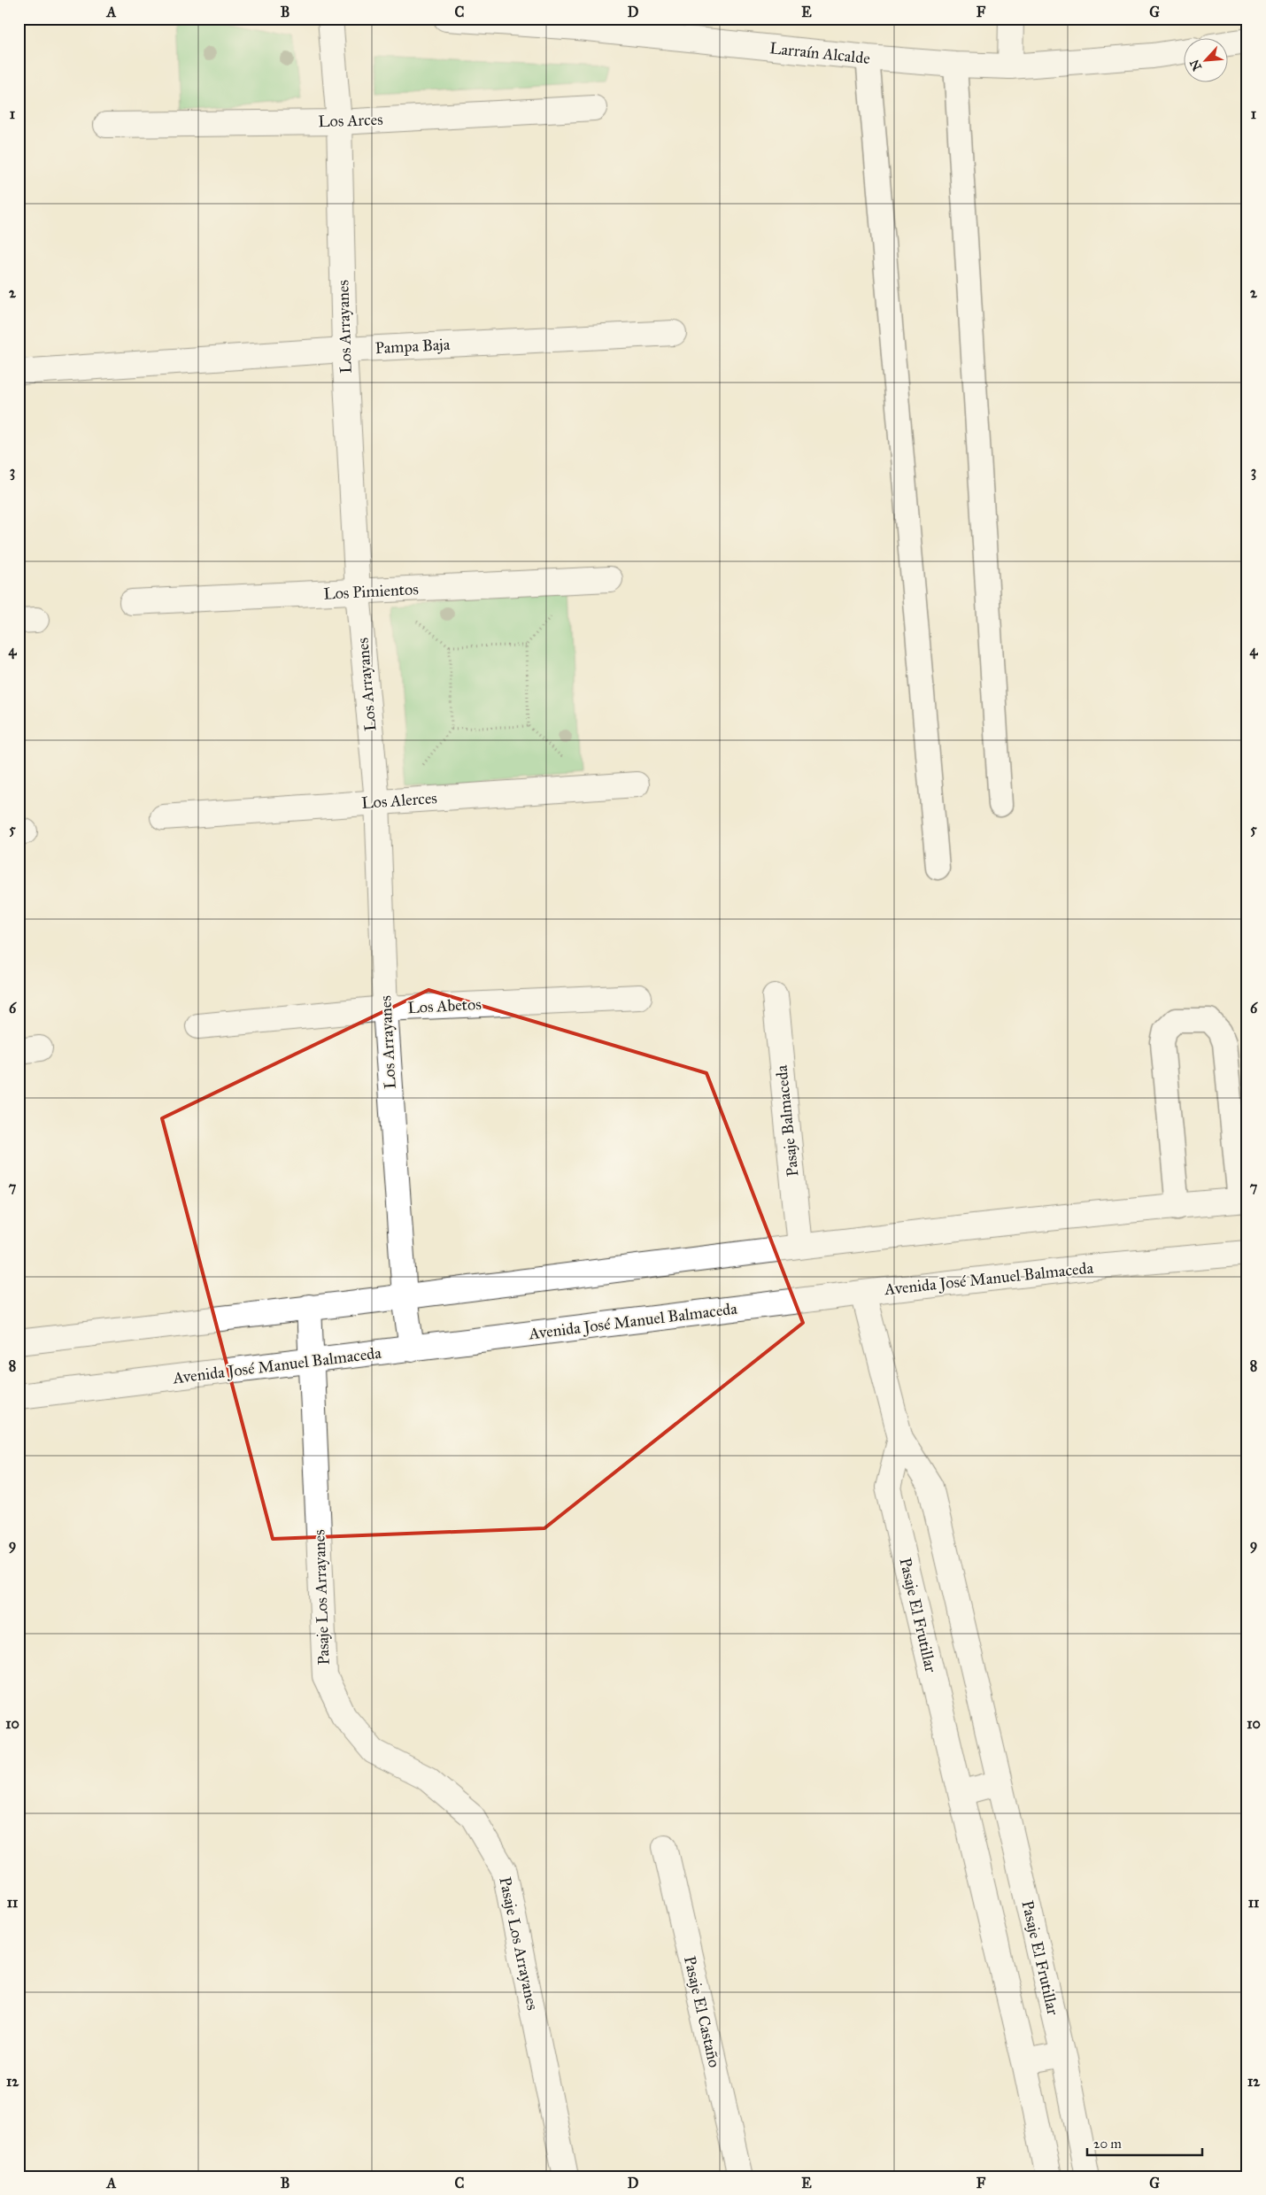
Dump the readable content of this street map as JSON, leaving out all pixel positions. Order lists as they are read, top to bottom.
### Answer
{
  "streets": {
    "street": [
      "Larraín Alcalde",
      "Los Arces",
      "Los Arrayanes",
      "Pampa Baja",
      "Los Pimientos",
      "Los Alerces",
      "Los Abetos",
      "Pasaje Balmaceda",
      "Avenida José Manuel Balmaceda",
      "Pasaje Los Arrayanes",
      "Pasaje El Frutillar",
      "Pasaje El Castaño"
    ]
  },
  "crossings": [
    ["Los Arces", "Los Arrayanes"],
    ["Los Arrayanes", "Pampa Baja"],
    ["Los Arrayanes", "Los Pimientos"],
    ["Los Arrayanes", "Los Alerces"],
    ["Los Arrayanes", "Los Abetos"],
    ["Los Arrayanes", "Avenida José Manuel Balmaceda"],
    ["Avenida José Manuel Balmaceda", "Pasaje Los Arrayanes"],
    ["Avenida José Manuel Balmaceda", "Pasaje El Frutillar"]
  ],
  "scale_bar": "20 m",
  "north": "bottom left",
  "grid": {
    "columns": [
      "A",
      "B",
      "C",
      "D",
      "E",
      "F",
      "G"
    ],
    "rows": [
      "1",
      "2",
      "3",
      "4",
      "5",
      "6",
      "7",
      "8",
      "9",
      "10",
      "11",
      "12"
    ]
  }
}
